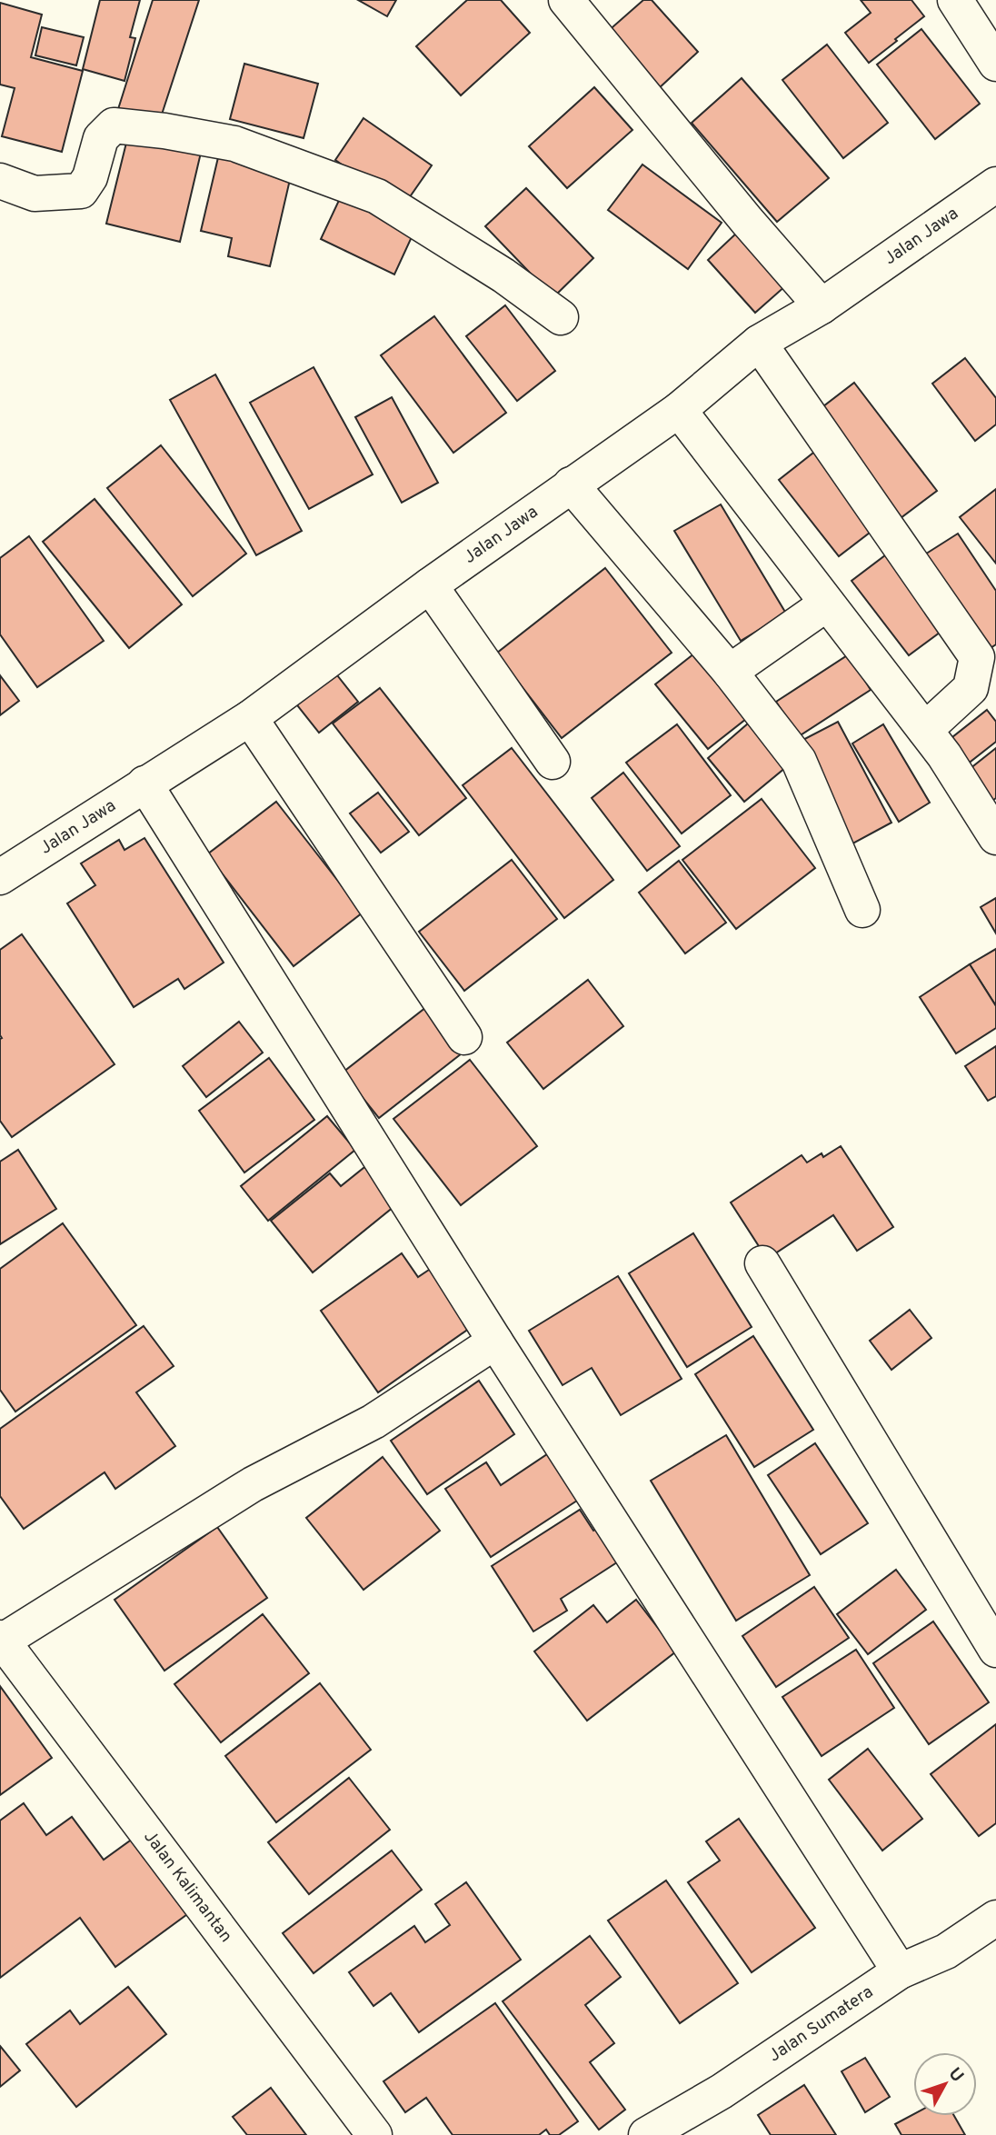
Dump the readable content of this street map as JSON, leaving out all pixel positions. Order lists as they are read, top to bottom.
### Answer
{
  "streets": {
    "street": ["Jalan Jawa", "Jalan Kalimantan", "Jalan Sumatera"]
  },
  "north": "top right"
}
